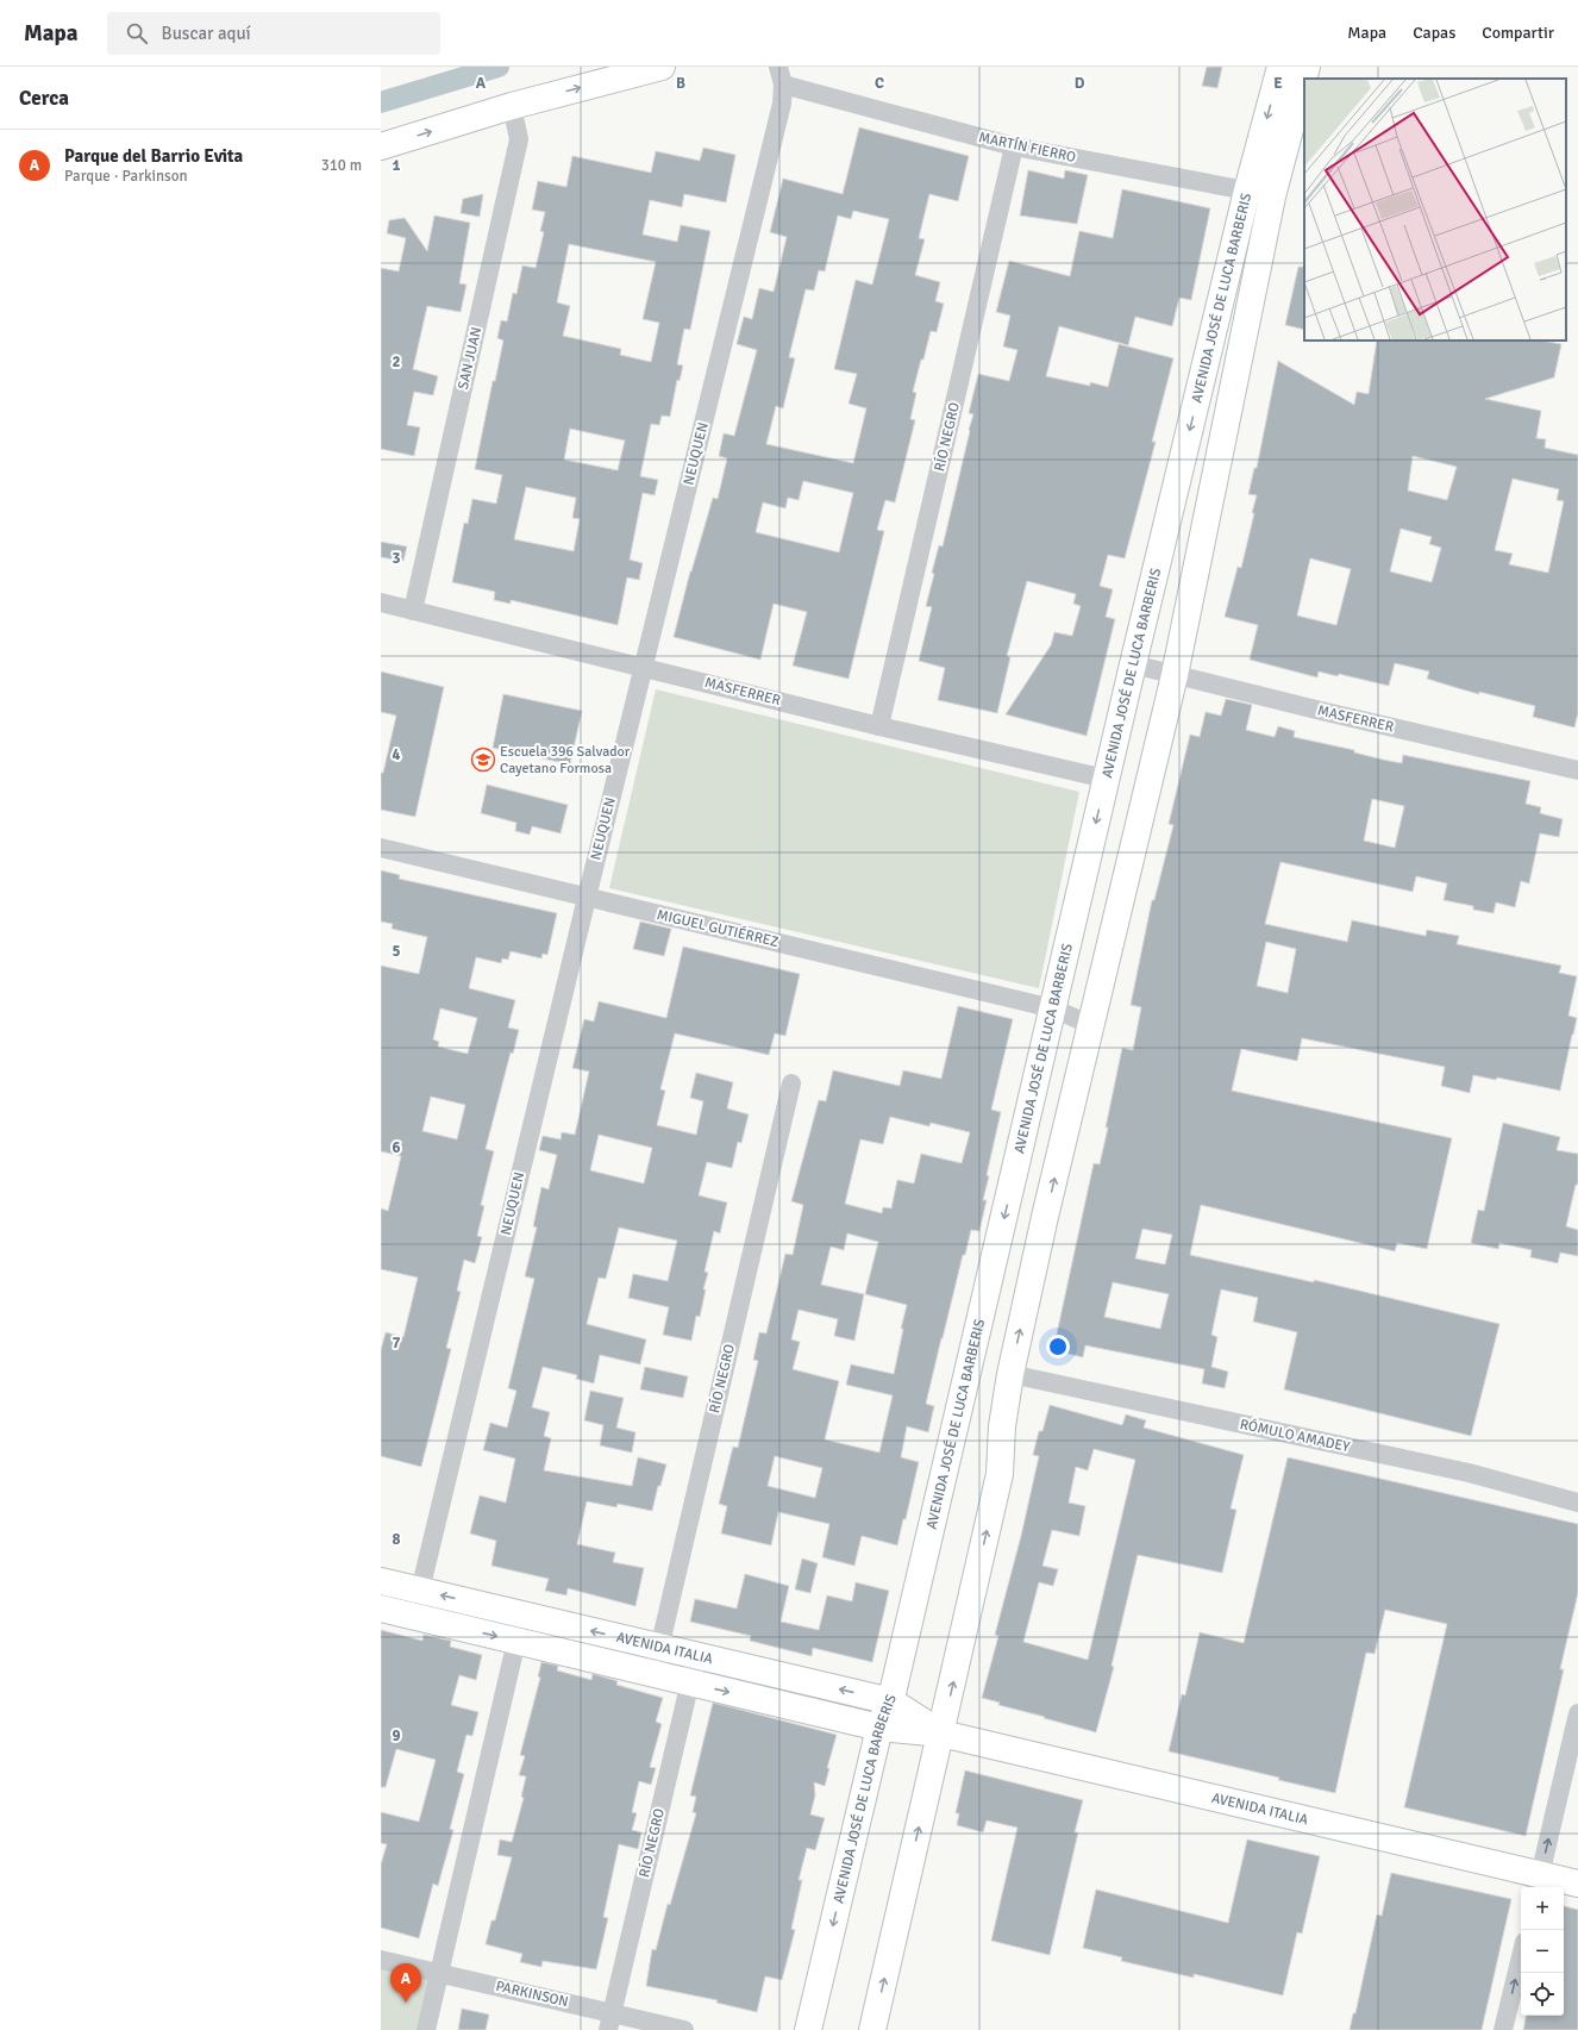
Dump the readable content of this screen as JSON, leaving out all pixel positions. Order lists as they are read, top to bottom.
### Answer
{
  "streets": {
    "main road": ["AVENIDA JOSÉ DE LUCA BARBERIS", "AVENIDA ITALIA"],
    "street": [
      "MARTÍN FIERRO",
      "SAN JUAN",
      "RÍO NEGRO",
      "NEUQUEN",
      "MASFERRER",
      "MIGUEL GUTIÉRREZ",
      "RÓMULO AMADEY",
      "PARKINSON"
    ]
  },
  "crossings": [
    ["MARTÍN FIERRO", "AVENIDA JOSÉ DE LUCA BARBERIS"],
    ["MARTÍN FIERRO", "RÍO NEGRO"],
    ["MARTÍN FIERRO", "NEUQUEN"],
    ["AVENIDA JOSÉ DE LUCA BARBERIS", "MASFERRER"],
    ["AVENIDA JOSÉ DE LUCA BARBERIS", "MIGUEL GUTIÉRREZ"],
    ["AVENIDA JOSÉ DE LUCA BARBERIS", "RÓMULO AMADEY"],
    ["AVENIDA JOSÉ DE LUCA BARBERIS", "AVENIDA ITALIA"],
    ["SAN JUAN", "MASFERRER"],
    ["RÍO NEGRO", "MASFERRER"],
    ["RÍO NEGRO", "AVENIDA ITALIA"],
    ["RÍO NEGRO", "PARKINSON"],
    ["NEUQUEN", "MASFERRER"],
    ["NEUQUEN", "MIGUEL GUTIÉRREZ"],
    ["NEUQUEN", "AVENIDA ITALIA"]
  ],
  "places": {
    "school or university": ["Escuela 396 Salvador Cayetano Formosa"]
  },
  "page": {
    "header": "Mapa",
    "search": "Buscar aquí",
    "nav": ["Mapa", "Capas", "Compartir"],
    "heading": "Cerca",
    "list": [
      {
        "mark": "A",
        "name": "Parque del Barrio Evita",
        "note": "Parque · Parkinson",
        "value": "310 m"
      }
    ],
    "map_buttons": ["+", "−"],
    "pins": "A"
  },
  "grid": {
    "columns": [
      "A",
      "B",
      "C",
      "D",
      "E"
    ],
    "rows": [
      "1",
      "2",
      "3",
      "4",
      "5",
      "6",
      "7",
      "8",
      "9"
    ]
  }
}
